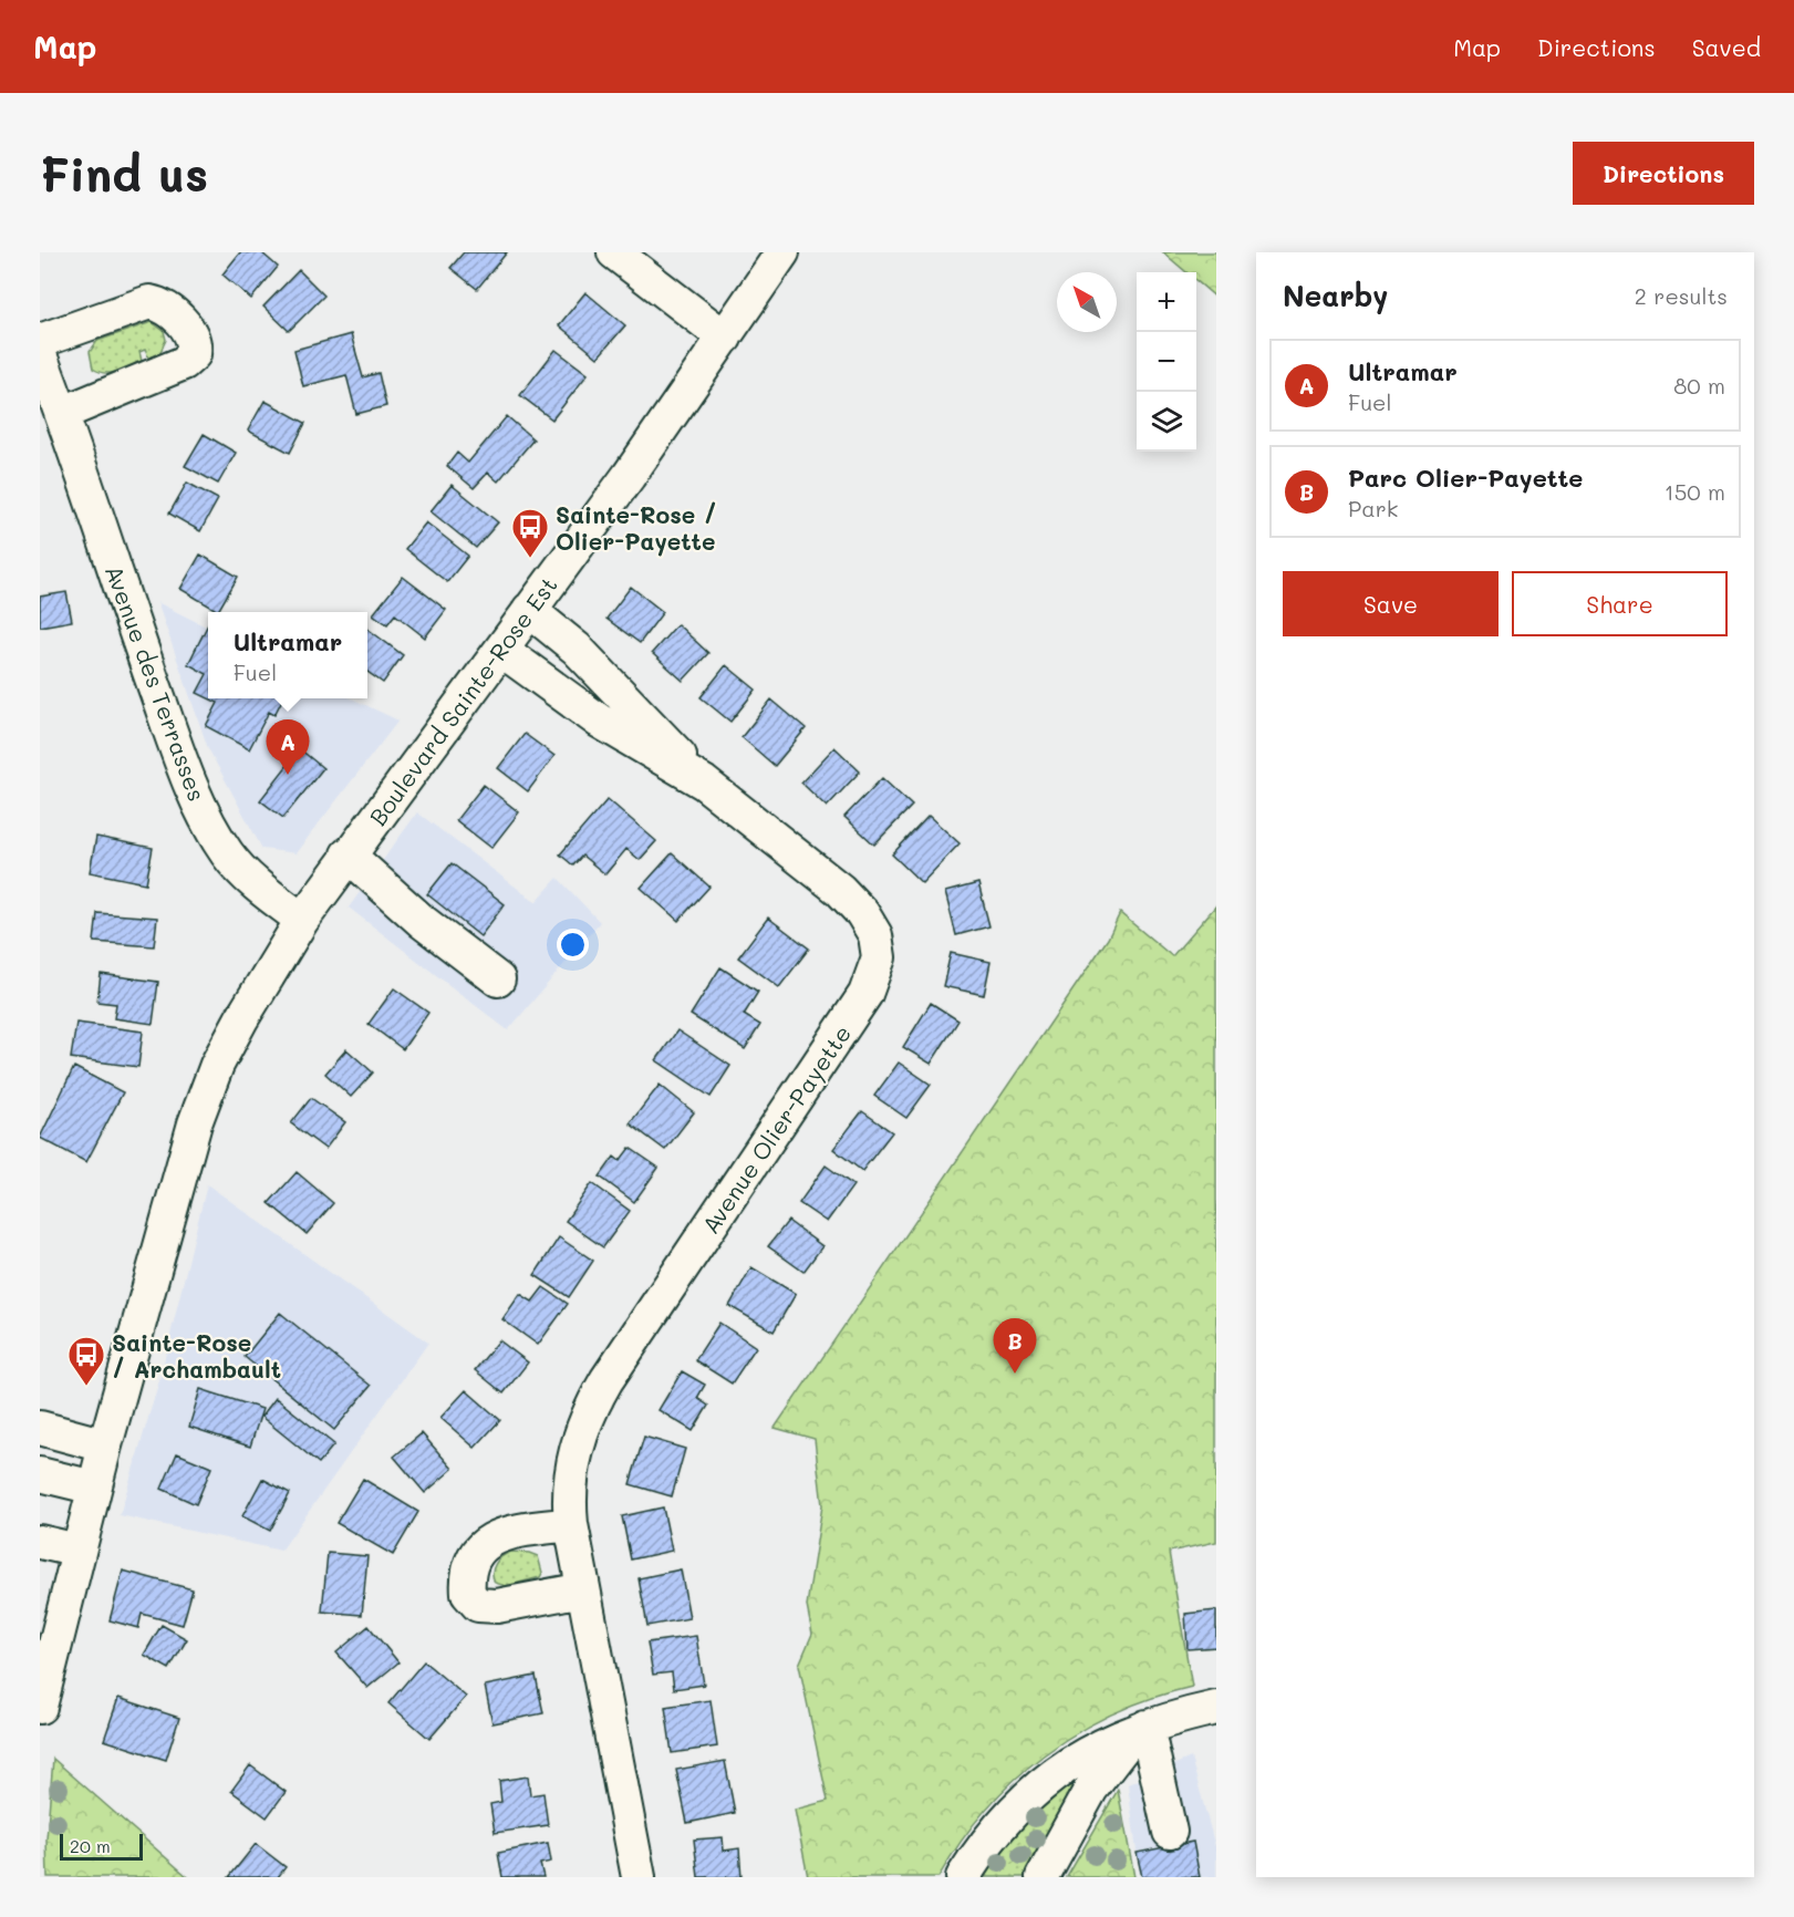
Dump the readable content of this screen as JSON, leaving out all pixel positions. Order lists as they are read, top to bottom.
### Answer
{
  "streets": {
    "street": ["Avenue des Terrasses", "Boulevard Sainte-Rose Est", "Avenue Olier-Payette"]
  },
  "crossings": [
    ["Avenue des Terrasses", "Boulevard Sainte-Rose Est"],
    ["Boulevard Sainte-Rose Est", "Avenue Olier-Payette"]
  ],
  "places": {
    "bus stop": ["Sainte-Rose / Olier-Payette", "Sainte-Rose / Archambault"]
  },
  "scale_bar": "20 m",
  "north": "top left",
  "page": {
    "header": "Map",
    "nav": ["Map", "Directions", "Saved"],
    "buttons": [
      "Directions",
      ["Save", "Share"]
    ],
    "title": "Find us",
    "heading": ["Nearby", "2 results"],
    "map_buttons": ["+", "−"],
    "list": [
      {
        "mark": "A",
        "name": "Ultramar",
        "note": "Fuel",
        "value": "80 m"
      },
      {
        "mark": "B",
        "name": "Parc Olier-Payette",
        "note": "Park",
        "value": "150 m"
      }
    ],
    "popup": ["Ultramar", "Fuel"],
    "pins": ["A", "B"],
    "scale": "20 m"
  }
}
